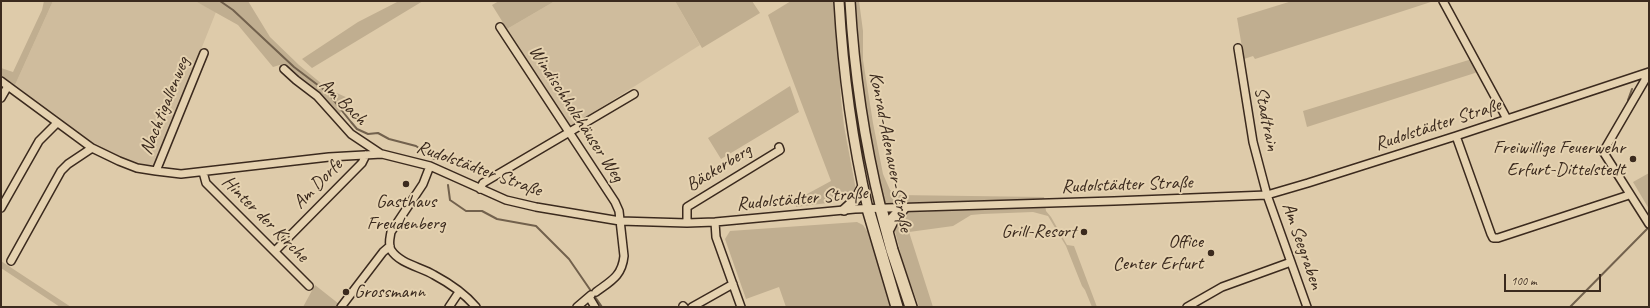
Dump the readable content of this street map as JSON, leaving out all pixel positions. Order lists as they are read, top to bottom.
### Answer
{
  "streets": {
    "highway": ["Konrad-Adenauer-Straße"],
    "street": [
      "Am Bach",
      "Nachtigallenweg",
      "Windischholzhäuser Weg",
      "Stadtrain",
      "Rudolstädter Straße",
      "Bäckerberg",
      "Am Dorfe",
      "Hinter der Kirche",
      "Am Seegraben"
    ]
  },
  "crossings": [
    ["Am Bach", "Rudolstädter Straße"],
    ["Nachtigallenweg", "Rudolstädter Straße"],
    ["Windischholzhäuser Weg", "Rudolstädter Straße"],
    ["Stadtrain", "Rudolstädter Straße"],
    ["Stadtrain", "Am Seegraben"],
    ["Rudolstädter Straße", "Konrad-Adenauer-Straße"],
    ["Rudolstädter Straße", "Bäckerberg"],
    ["Rudolstädter Straße", "Am Dorfe"],
    ["Rudolstädter Straße", "Hinter der Kirche"],
    ["Rudolstädter Straße", "Am Seegraben"],
    ["Am Dorfe", "Hinter der Kirche"]
  ],
  "places": [
    "Freiwillige Feuerwehr Erfurt-Dittelstedt",
    "Gasthaus Freudenberg",
    "Grill-Resort",
    "Office Center Erfurt",
    "Grossmann"
  ],
  "scale_bar": "100 m"
}
